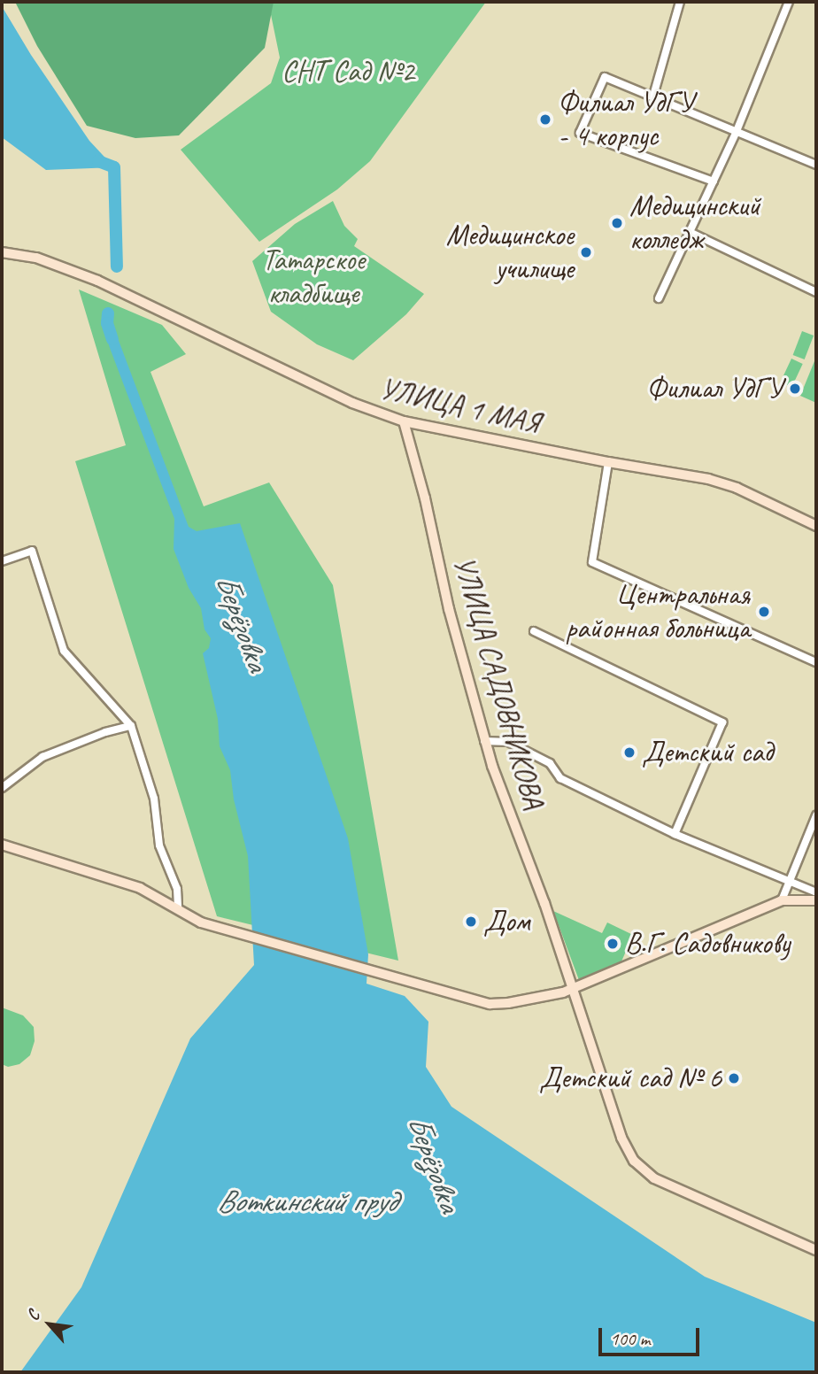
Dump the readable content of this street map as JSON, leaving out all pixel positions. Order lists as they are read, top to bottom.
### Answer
{
  "streets": {
    "main road": ["УЛИЦА 1 МАЯ", "УЛИЦА САДОВНИКОВА"]
  },
  "crossings": [
    ["УЛИЦА 1 МАЯ", "УЛИЦА САДОВНИКОВА"]
  ],
  "water": ["Берёзовка", "Воткинский пруд"],
  "parks": ["СНТ Сад №2", "Татарское кладбище"],
  "places": [
    "Филиал УдГУ - 4 корпус",
    "Медицинский колледж",
    "Медицинское училище",
    "Филиал УдГУ",
    "Центральная районная больница",
    "Детский сад",
    "Дом",
    "В.Г. Садовникову",
    "Детский сад № 6"
  ],
  "scale_bar": "100 m",
  "north": "top left"
}
